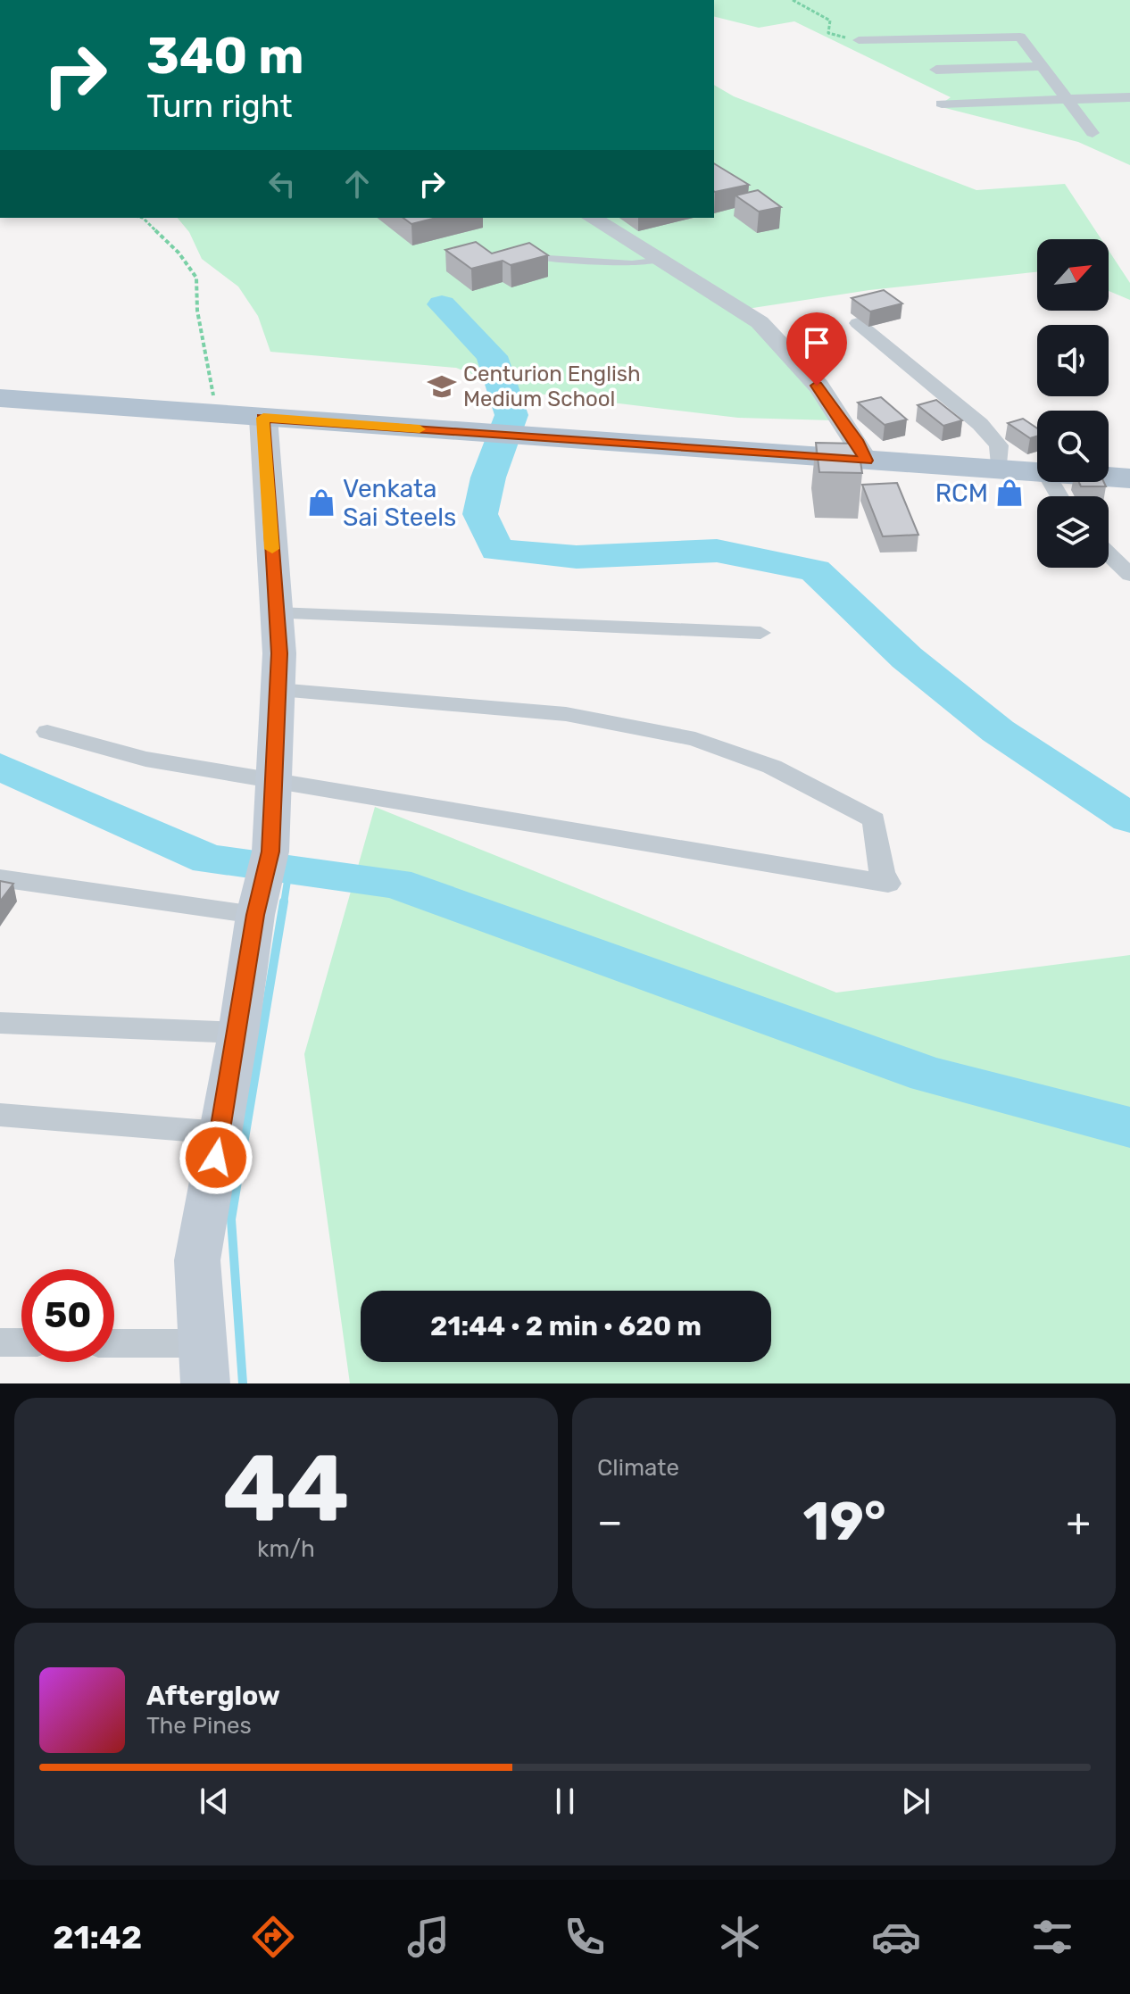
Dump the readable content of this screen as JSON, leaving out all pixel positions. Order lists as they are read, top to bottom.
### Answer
{
  "places": {
    "school or university": ["Centurion English Medium School"],
    "shop": ["RCM", "Venkata Sai Steels"]
  },
  "north": "top right",
  "page": {
    "turn": ["340 m", "Turn right"],
    "limit": "50",
    "trip": "21:44 · 2 min · 620 m",
    "tile": [
      ["44", "km/h"],
      "Climate"
    ],
    "heat": ["−", "19°", "+"],
    "song": ["Afterglow", "The Pines"],
    "tabs": "21:42"
  }
}
